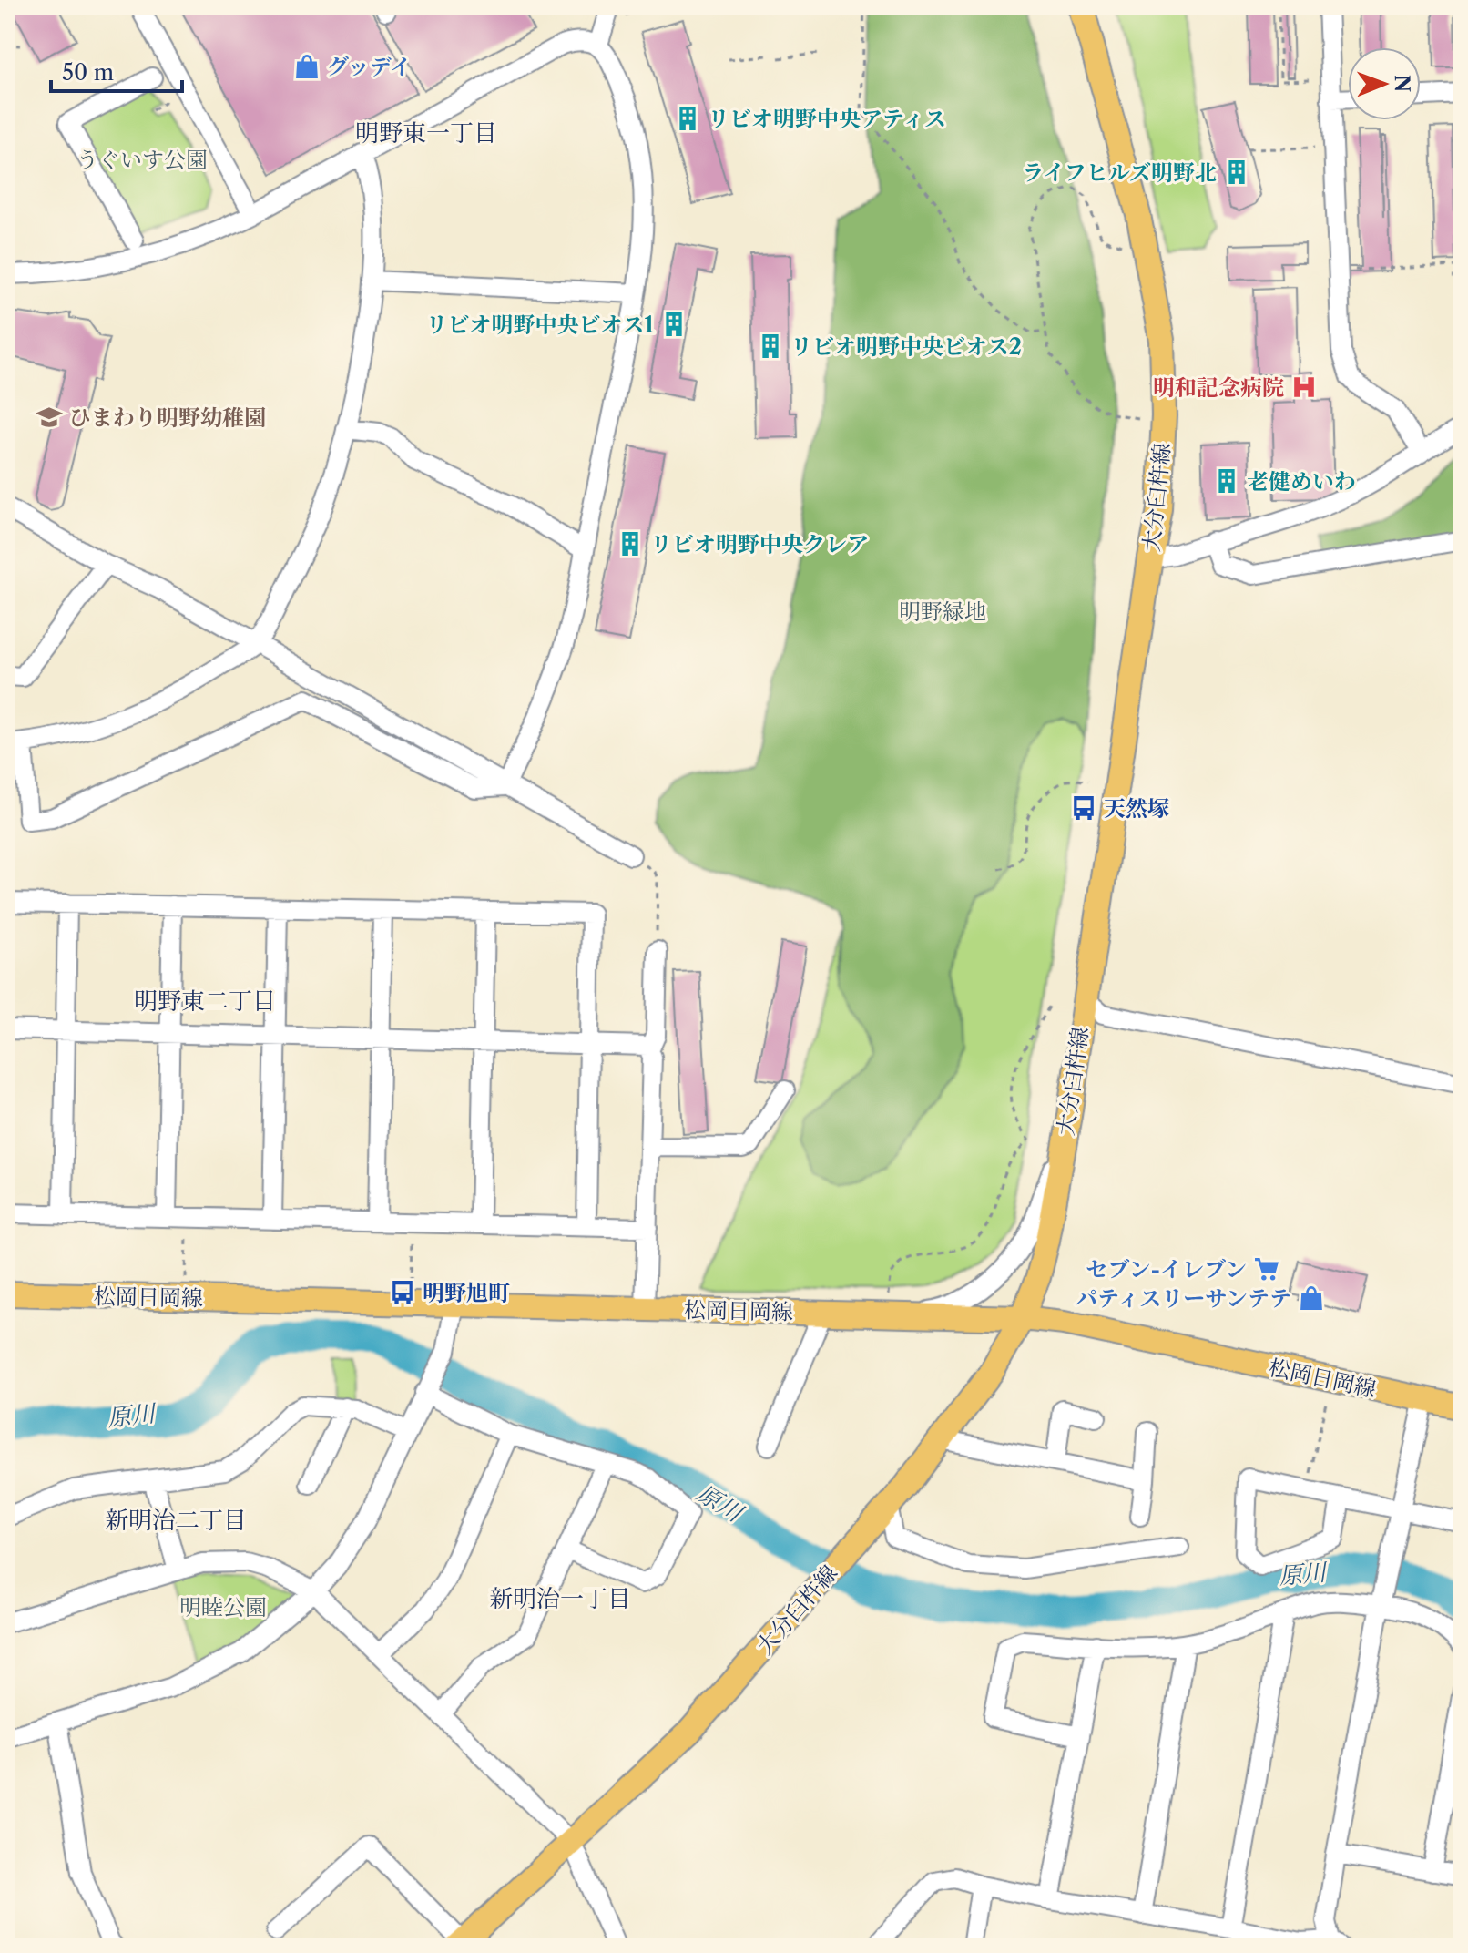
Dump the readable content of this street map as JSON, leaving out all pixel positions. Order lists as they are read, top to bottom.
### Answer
{
  "streets": {
    "main road": ["大分臼杵線", "松岡日岡線"]
  },
  "crossings": [
    ["大分臼杵線", "松岡日岡線"]
  ],
  "districts": [
    "明野東一丁目",
    "明野東二丁目",
    "新明治二丁目",
    "新明治一丁目"
  ],
  "water": ["原川"],
  "parks": ["うぐいす公園", "明野緑地", "明睦公園"],
  "places": {
    "shop": ["グッデイ", "パティスリーサンテテ"],
    "building": [
      "リビオ明野中央アティス",
      "ライフヒルズ明野北",
      "リビオ明野中央ビオス1",
      "リビオ明野中央ビオス2",
      "老健めいわ",
      "リビオ明野中央クレア"
    ],
    "hospital": ["明和記念病院"],
    "school or university": ["ひまわり明野幼稚園"],
    "bus stop": ["天然塚", "明野旭町"],
    "supermarket": ["セブン-イレブン"]
  },
  "scale_bar": "50 m",
  "north": "right"
}
